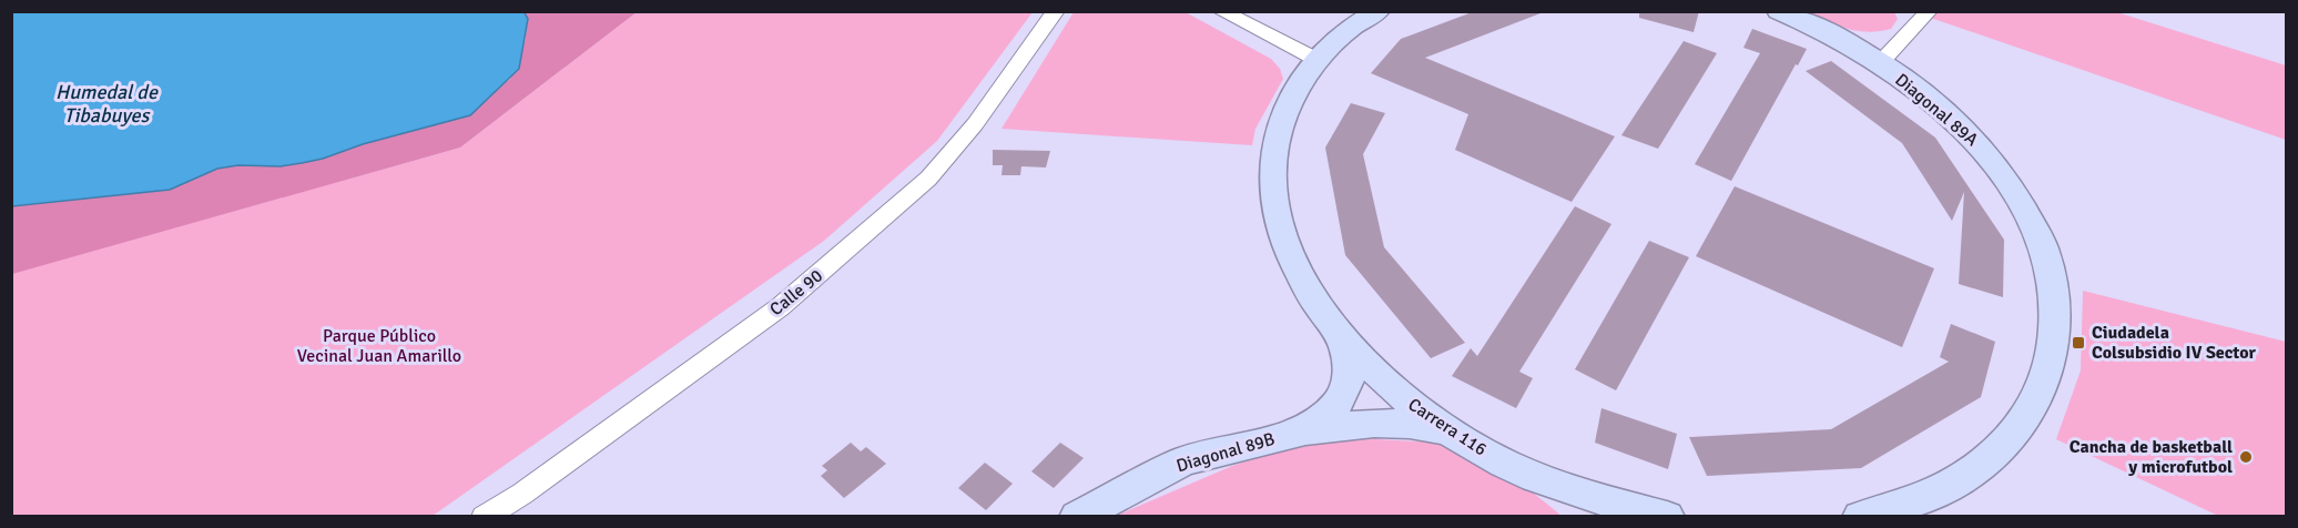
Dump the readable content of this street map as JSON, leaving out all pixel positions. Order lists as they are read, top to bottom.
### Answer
{
  "streets": {
    "street": [
      "Diagonal 89A",
      "Calle 90",
      "Carrera 116",
      "Diagonal 89B"
    ]
  },
  "crossings": [
    ["Carrera 116", "Diagonal 89B"]
  ],
  "water": ["Humedal de Tibabuyes"],
  "parks": ["Parque Público Vecinal Juan Amarillo"],
  "places": {
    "transit": ["Ciudadela Colsubsidio IV Sector"],
    "other": ["Cancha de basketball y microfutbol"]
  }
}
